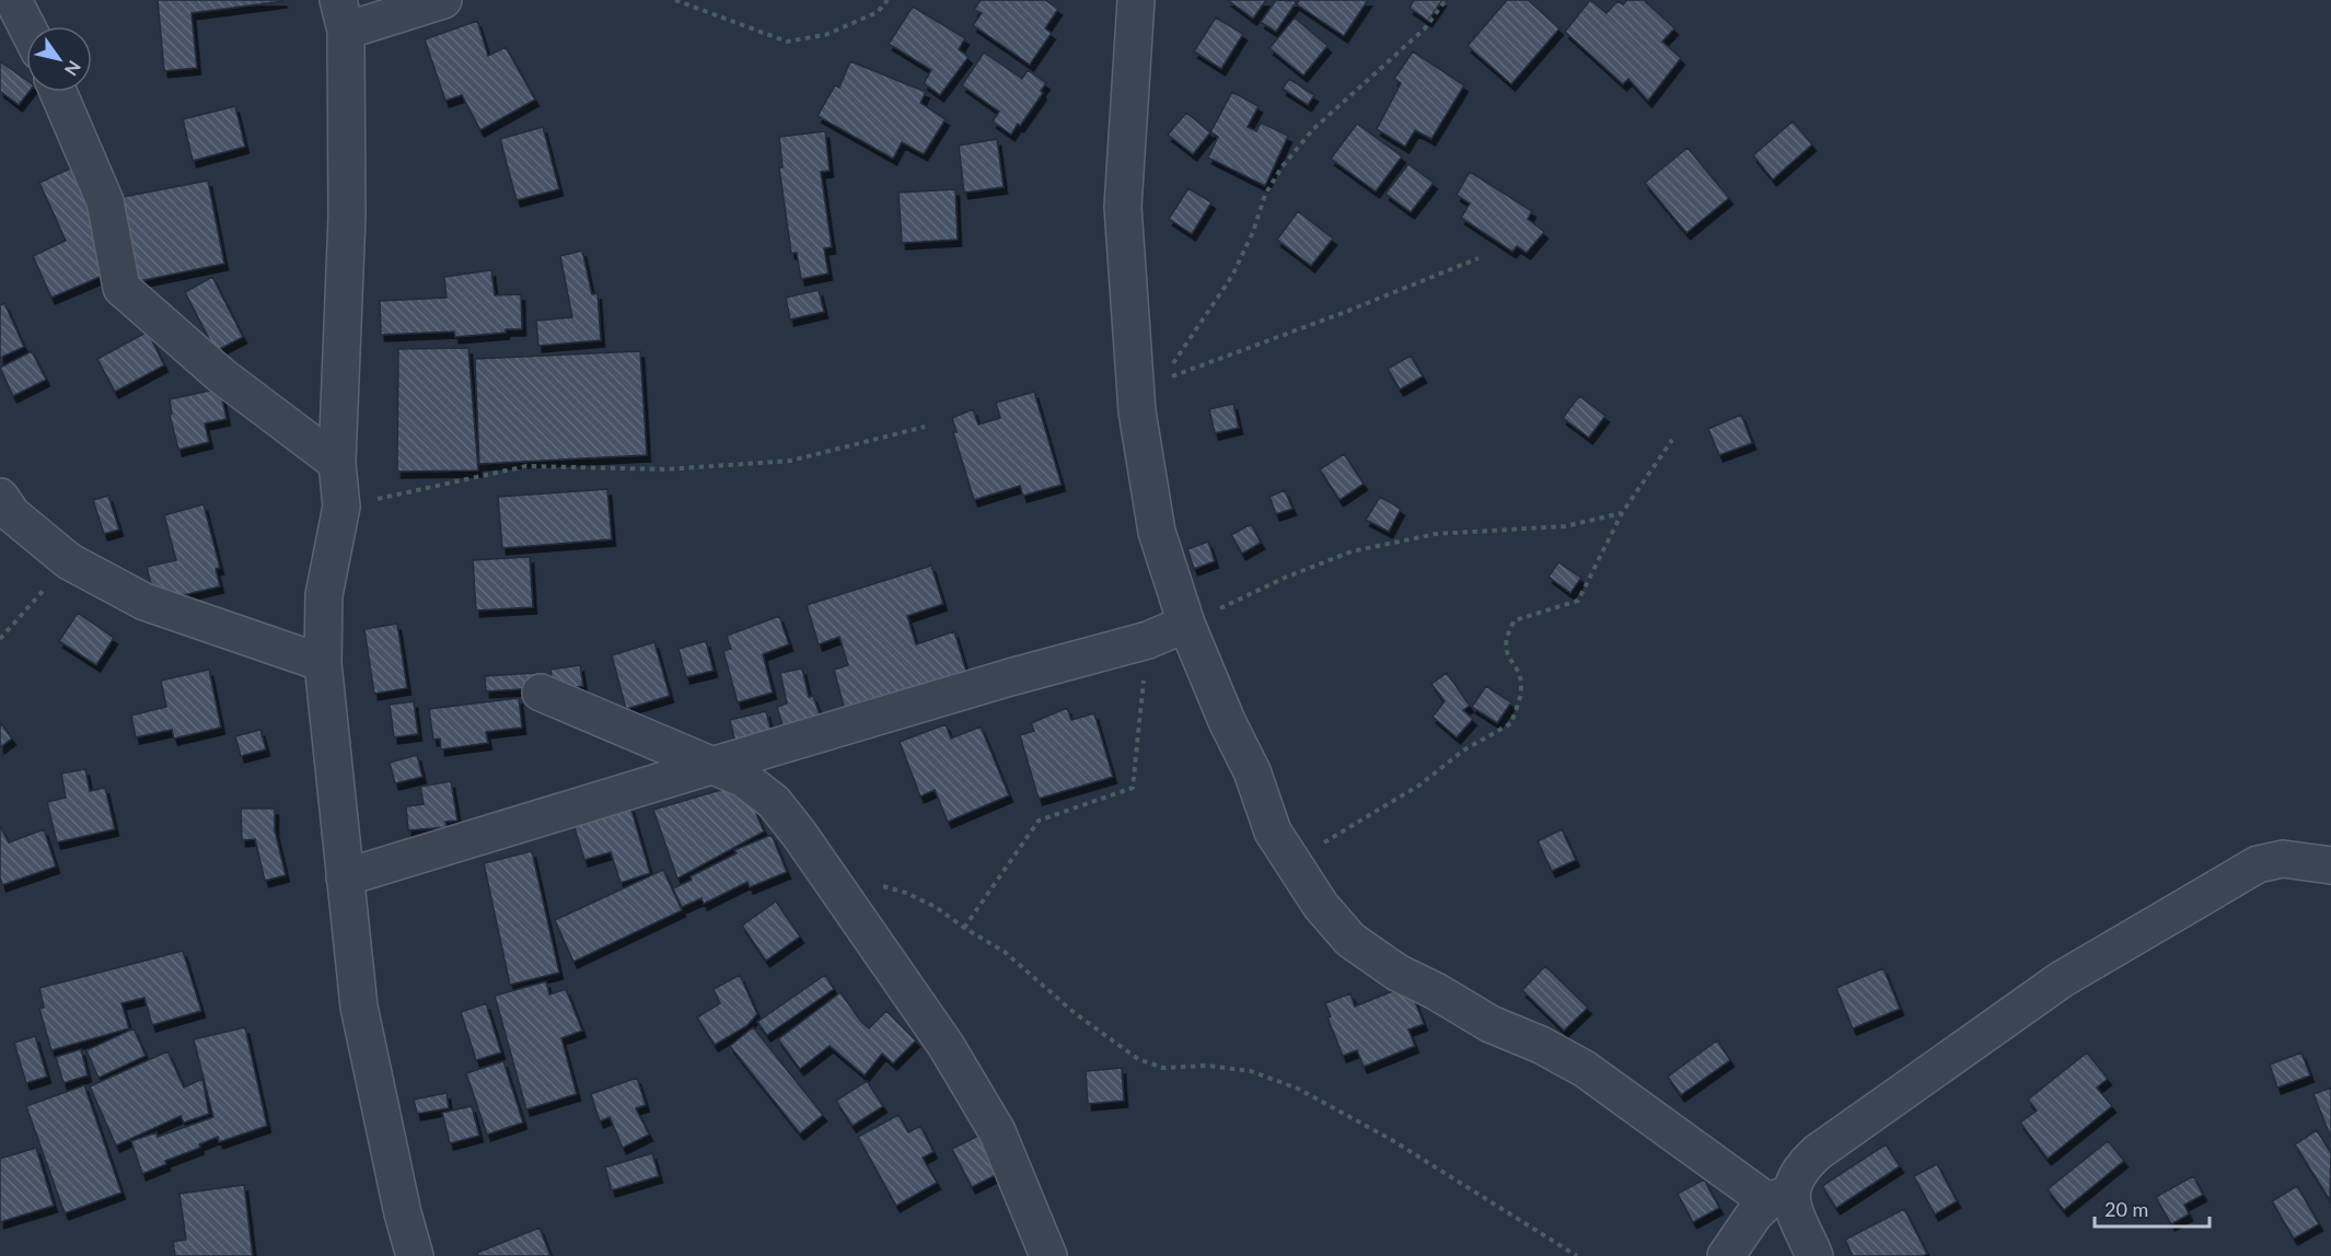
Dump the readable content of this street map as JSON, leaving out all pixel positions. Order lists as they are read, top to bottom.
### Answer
{
  "scale_bar": "20 m",
  "north": "bottom right"
}
